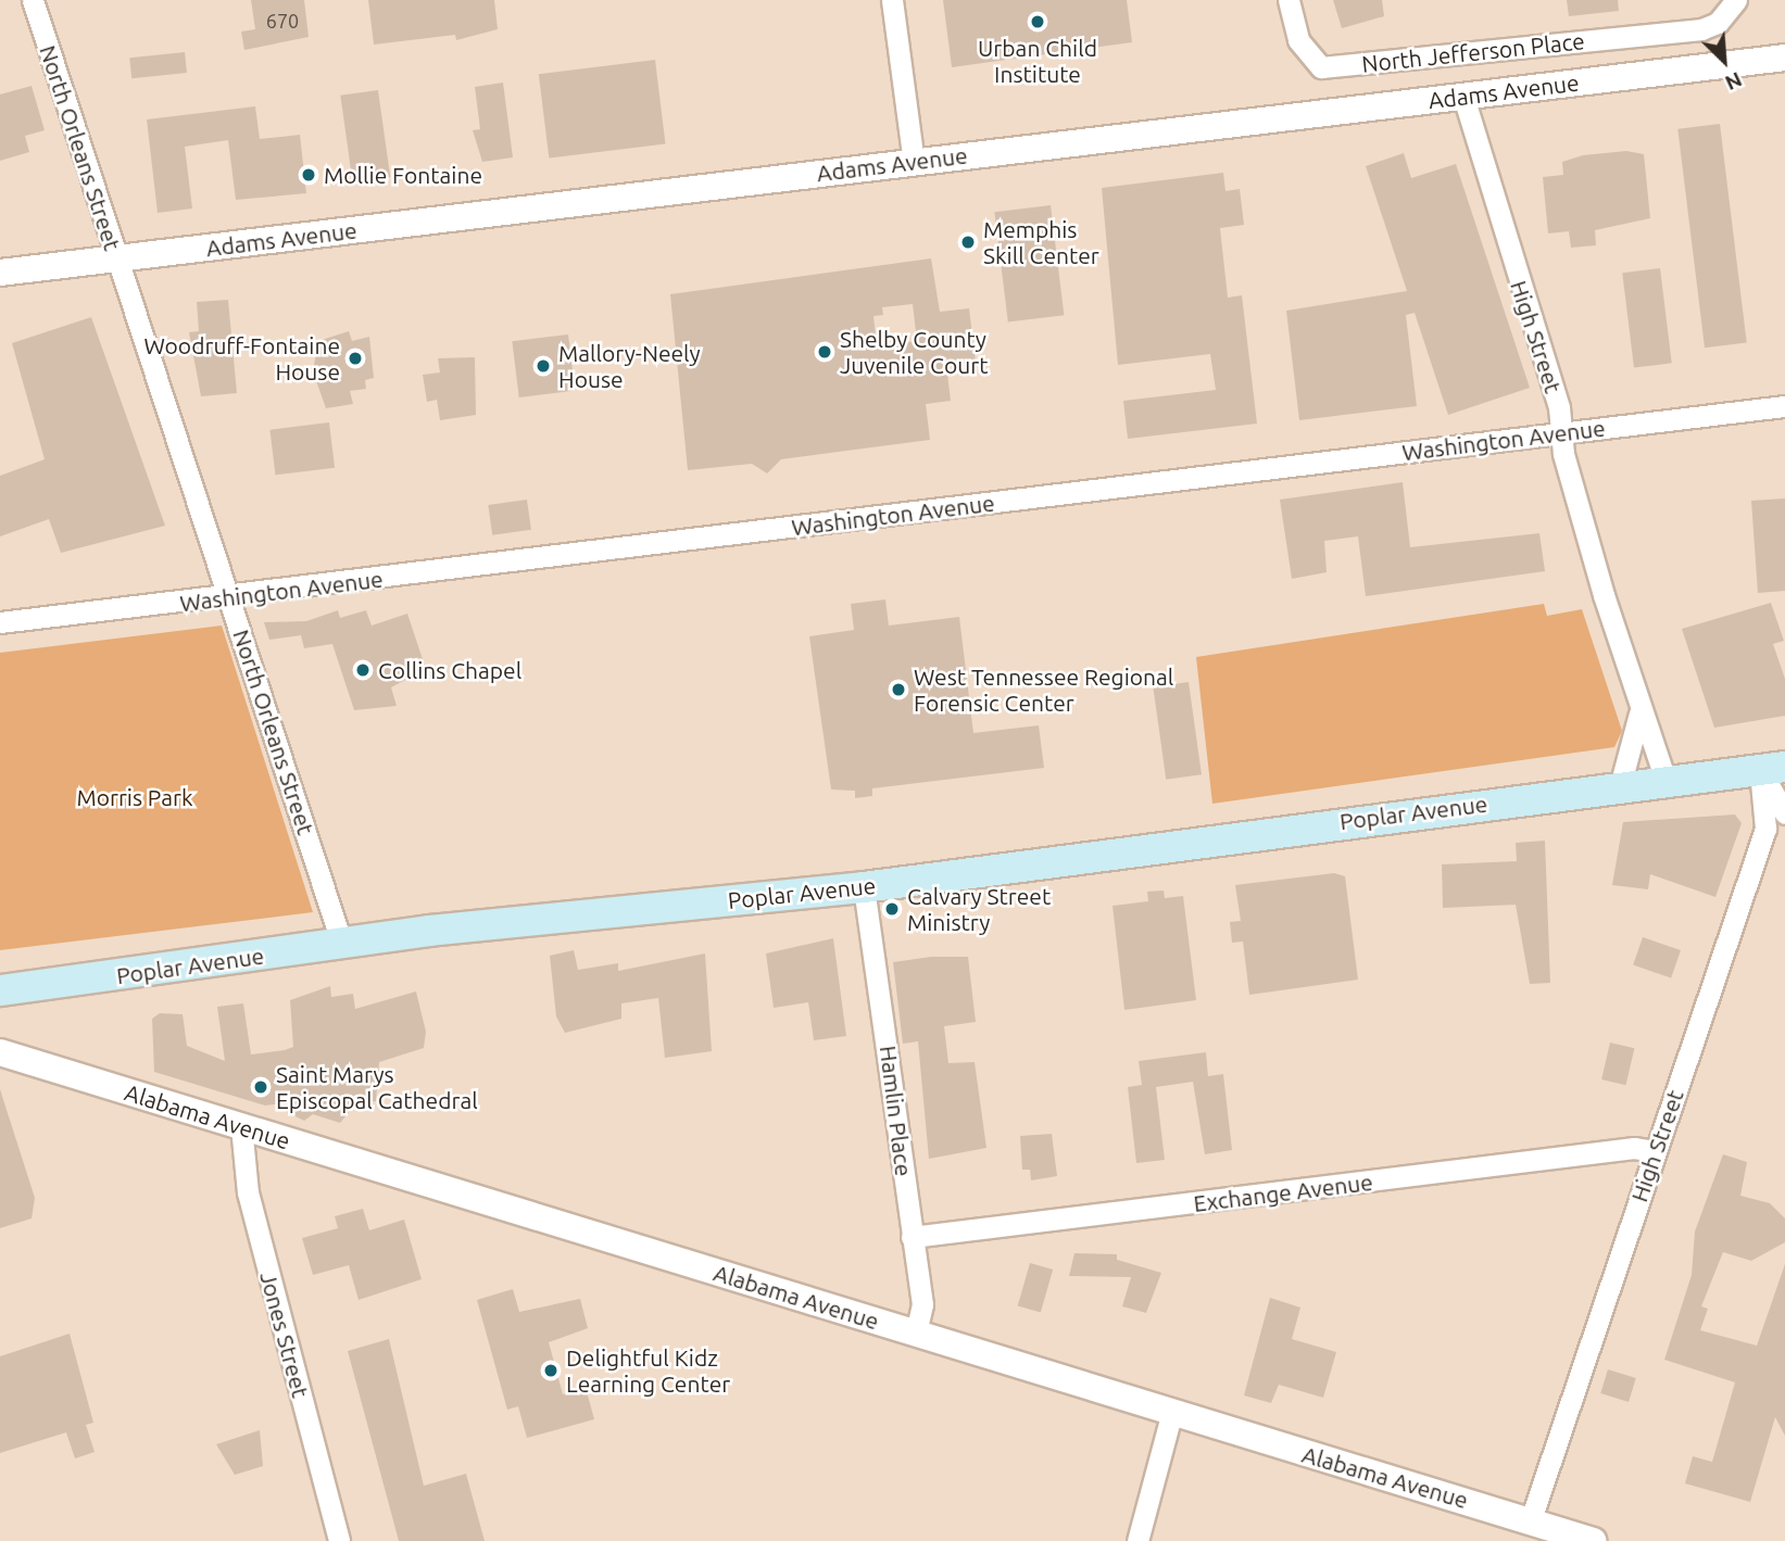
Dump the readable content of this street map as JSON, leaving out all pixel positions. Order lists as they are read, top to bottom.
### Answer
{
  "streets": {
    "main road": ["Poplar Avenue"],
    "street": [
      "North Jefferson Place",
      "Adams Avenue",
      "North Orleans Street",
      "High Street",
      "Washington Avenue",
      "Hamlin Place",
      "Alabama Avenue",
      "Exchange Avenue",
      "Jones Street"
    ]
  },
  "crossings": [
    ["Adams Avenue", "North Orleans Street"],
    ["Adams Avenue", "High Street"],
    ["North Orleans Street", "Washington Avenue"],
    ["North Orleans Street", "Poplar Avenue"],
    ["High Street", "Washington Avenue"],
    ["High Street", "Poplar Avenue"],
    ["High Street", "Alabama Avenue"],
    ["High Street", "Exchange Avenue"],
    ["Poplar Avenue", "Hamlin Place"],
    ["Hamlin Place", "Alabama Avenue"],
    ["Hamlin Place", "Exchange Avenue"],
    ["Alabama Avenue", "Jones Street"]
  ],
  "parks": ["Morris Park"],
  "places": [
    "Urban Child Institute",
    "Mollie Fontaine",
    "Memphis Skill Center",
    "Shelby County Juvenile Court",
    "Woodruff-Fontaine House",
    "Mallory-Neely House",
    "Collins Chapel",
    "West Tennessee Regional Forensic Center",
    "Calvary Street Ministry",
    "Saint Marys Episcopal Cathedral",
    "Delightful Kidz Learning Center"
  ],
  "house_numbers": ["670"],
  "north": "bottom right"
}
